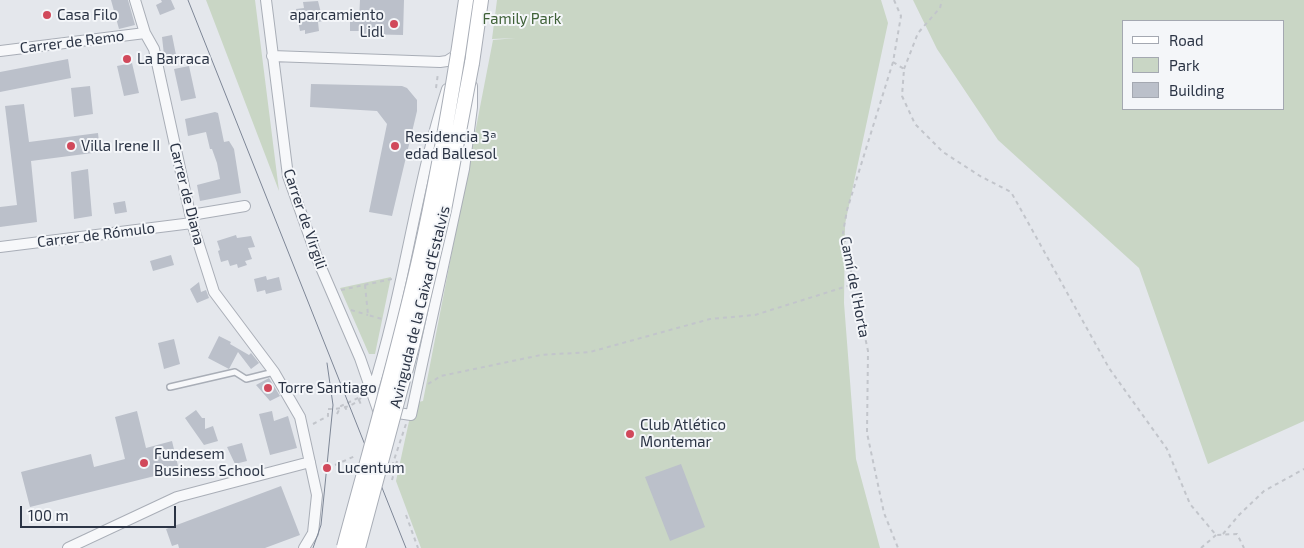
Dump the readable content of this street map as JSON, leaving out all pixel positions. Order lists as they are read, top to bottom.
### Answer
{
  "streets": {
    "main road": ["Avinguda de la Caixa d'Estalvis"],
    "street": [
      "Carrer de Remo",
      "Carrer de Diana",
      "Carrer de Virgili",
      "Carrer de Rómulo"
    ],
    "path": ["Camí de l'Horta"]
  },
  "crossings": [
    ["Carrer de Remo", "Carrer de Diana"],
    ["Carrer de Diana", "Carrer de Rómulo"],
    ["Carrer de Virgili", "Avinguda de la Caixa d'Estalvis"]
  ],
  "parks": ["Family Park"],
  "places": [
    "Casa Filo",
    "aparcamiento Lidl",
    "La Barraca",
    "Villa Irene II",
    "Residencia 3ª edad Ballesol",
    "Torre Santiago",
    "Club Atlético Montemar",
    "Fundesem Business School",
    "Lucentum"
  ],
  "legend": ["Road", "Park", "Building"],
  "scale_bar": "100 m"
}
